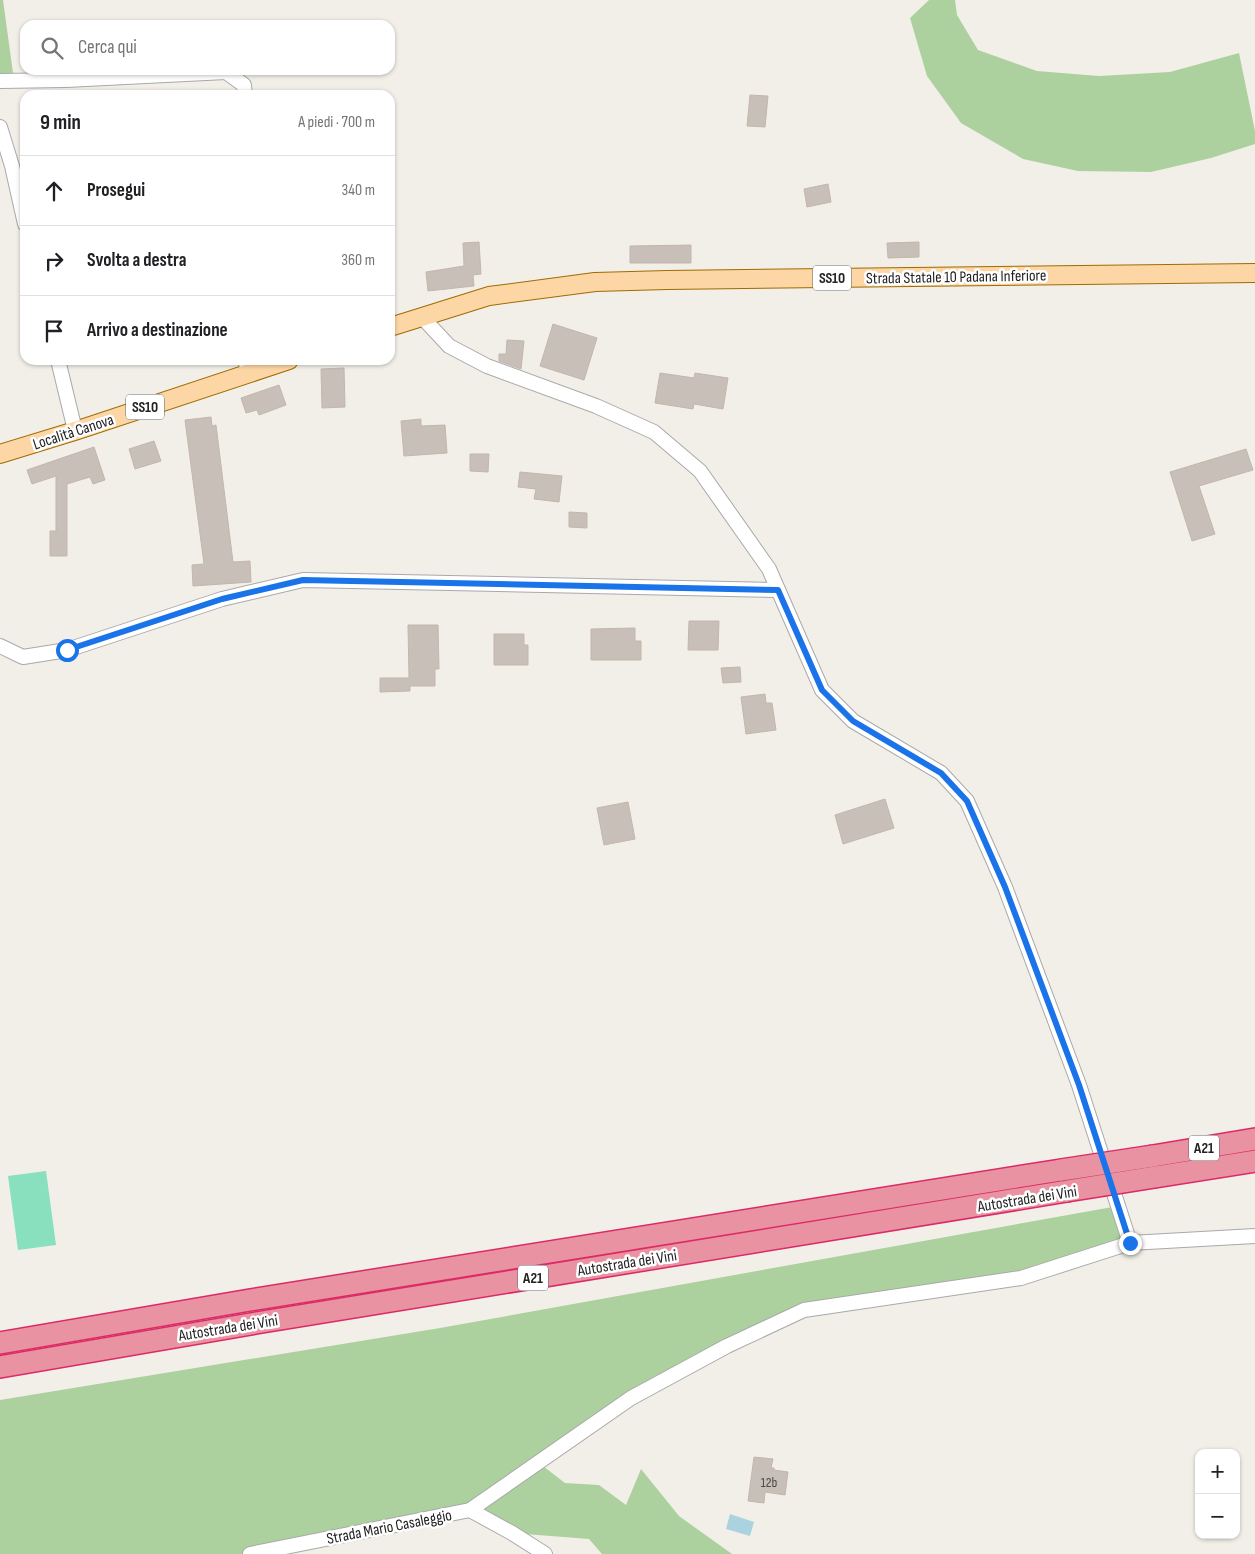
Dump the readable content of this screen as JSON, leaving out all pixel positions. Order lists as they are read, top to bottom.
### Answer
{
  "streets": {
    "highway": ["A21", "Autostrada dei Vini"],
    "main road": ["Strada Statale 10 Padana Inferiore", "SS10", "Località Canova"],
    "street": ["Strada Mario Casaleggio"]
  },
  "crossings": [
    ["Strada Statale 10 Padana Inferiore", "SS10"]
  ],
  "house_numbers": ["12b"],
  "page": {
    "search": "Cerca qui",
    "heading": ["9 min", "A piedi · 700 m"],
    "list": [
      ["Prosegui", "340 m"],
      ["Svolta a destra", "360 m"],
      "Arrivo a destinazione"
    ],
    "map_buttons": ["+", "−"]
  }
}
